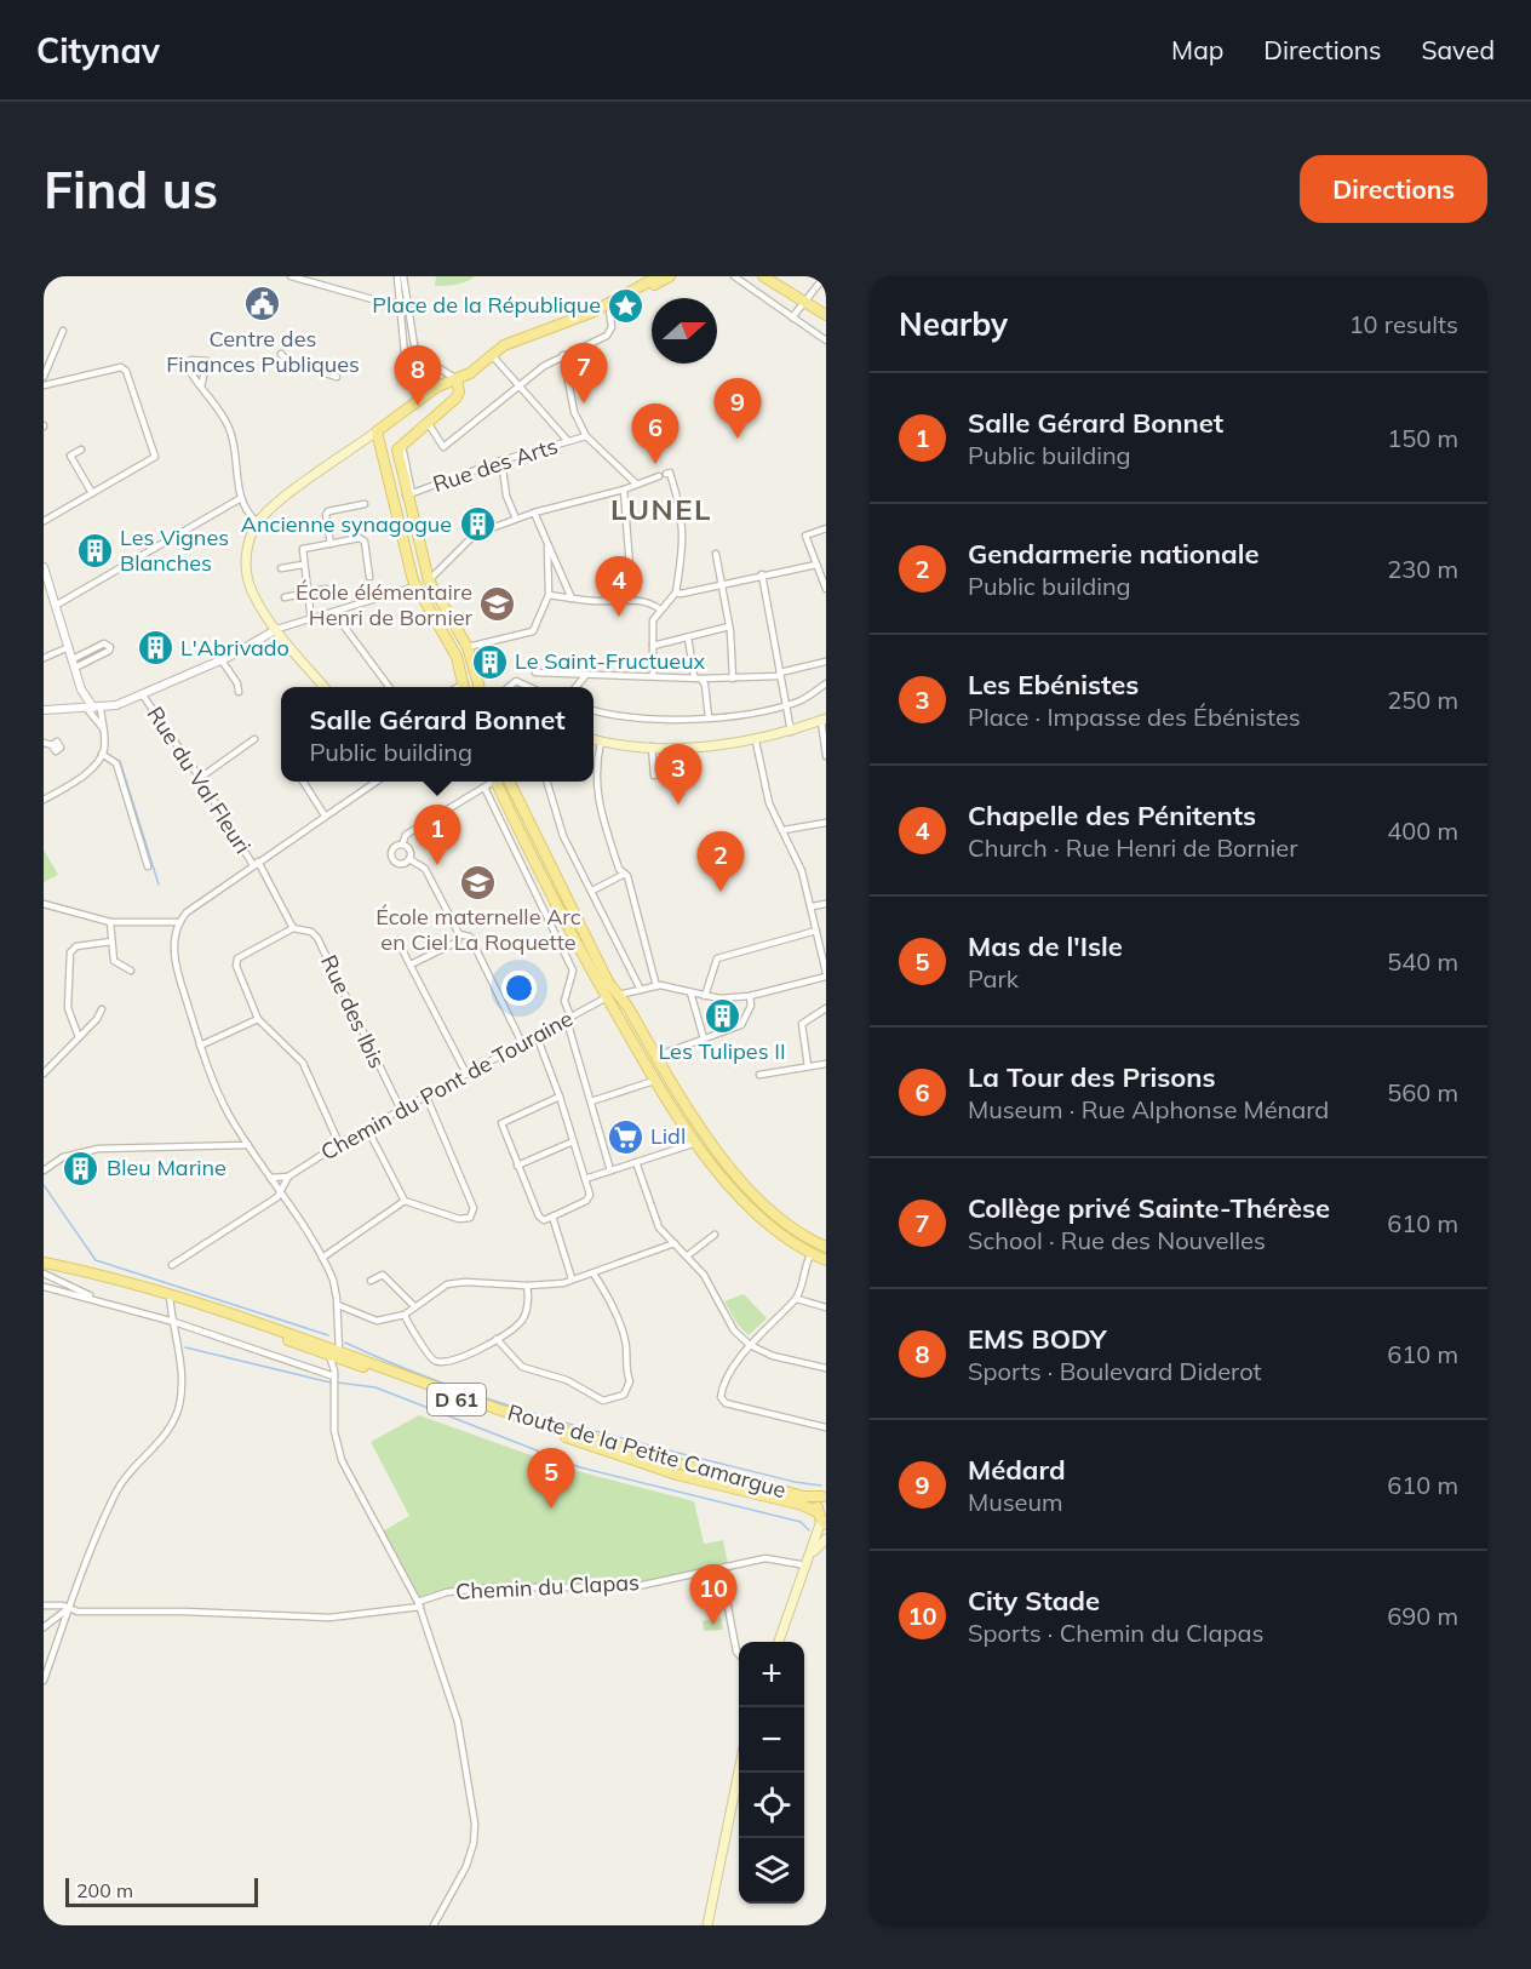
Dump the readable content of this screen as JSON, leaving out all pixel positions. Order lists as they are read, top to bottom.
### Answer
{
  "streets": {
    "main road": ["D 61", "Route de la Petite Camargue"],
    "street": [
      "Rue des Arts",
      "Rue du Val Fleuri",
      "Rue des Ibis",
      "Chemin du Pont de Touraine",
      "Chemin du Clapas"
    ]
  },
  "crossings": [
    ["Rue du Val Fleuri", "Rue des Ibis"],
    ["Rue des Ibis", "Chemin du Pont de Touraine"]
  ],
  "districts": ["LUNEL"],
  "places": {
    "public building": ["Centre des Finances Publiques"],
    "place": ["Place de la République"],
    "building": [
      "Ancienne synagogue",
      "Les Vignes Blanches",
      "L'Abrivado",
      "Le Saint-Fructueux",
      "Les Tulipes II",
      "Bleu Marine"
    ],
    "school or university": ["École élémentaire Henri de Bornier", "École maternelle Arc en Ciel La Roquette"],
    "supermarket": ["Lidl"]
  },
  "scale_bar": "200 m",
  "north": "right",
  "page": {
    "header": "Citynav",
    "nav": ["Map", "Directions", "Saved"],
    "buttons": "Directions",
    "title": "Find us",
    "heading": ["Nearby", "10 results"],
    "pins": [
      "7",
      "8",
      "9",
      "6",
      "4",
      "3",
      "1",
      "2",
      "5",
      "10"
    ],
    "list": [
      {
        "mark": "1",
        "name": "Salle Gérard Bonnet",
        "note": "Public building",
        "value": "150 m"
      },
      {
        "mark": "2",
        "name": "Gendarmerie nationale",
        "note": "Public building",
        "value": "230 m"
      },
      {
        "mark": "3",
        "name": "Les Ebénistes",
        "note": "Place · Impasse des Ébénistes",
        "value": "250 m"
      },
      {
        "mark": "4",
        "name": "Chapelle des Pénitents",
        "note": "Church · Rue Henri de Bornier",
        "value": "400 m"
      },
      {
        "mark": "5",
        "name": "Mas de l'Isle",
        "note": "Park",
        "value": "540 m"
      },
      {
        "mark": "6",
        "name": "La Tour des Prisons",
        "note": "Museum · Rue Alphonse Ménard",
        "value": "560 m"
      },
      {
        "mark": "7",
        "name": "Collège privé Sainte-Thérèse",
        "note": "School · Rue des Nouvelles",
        "value": "610 m"
      },
      {
        "mark": "8",
        "name": "EMS BODY",
        "note": "Sports · Boulevard Diderot",
        "value": "610 m"
      },
      {
        "mark": "9",
        "name": "Médard",
        "note": "Museum",
        "value": "610 m"
      },
      {
        "mark": "10",
        "name": "City Stade",
        "note": "Sports · Chemin du Clapas",
        "value": "690 m"
      }
    ],
    "popup": ["Salle Gérard Bonnet", "Public building"],
    "map_buttons": ["+", "−"],
    "scale": "200 m"
  }
}
